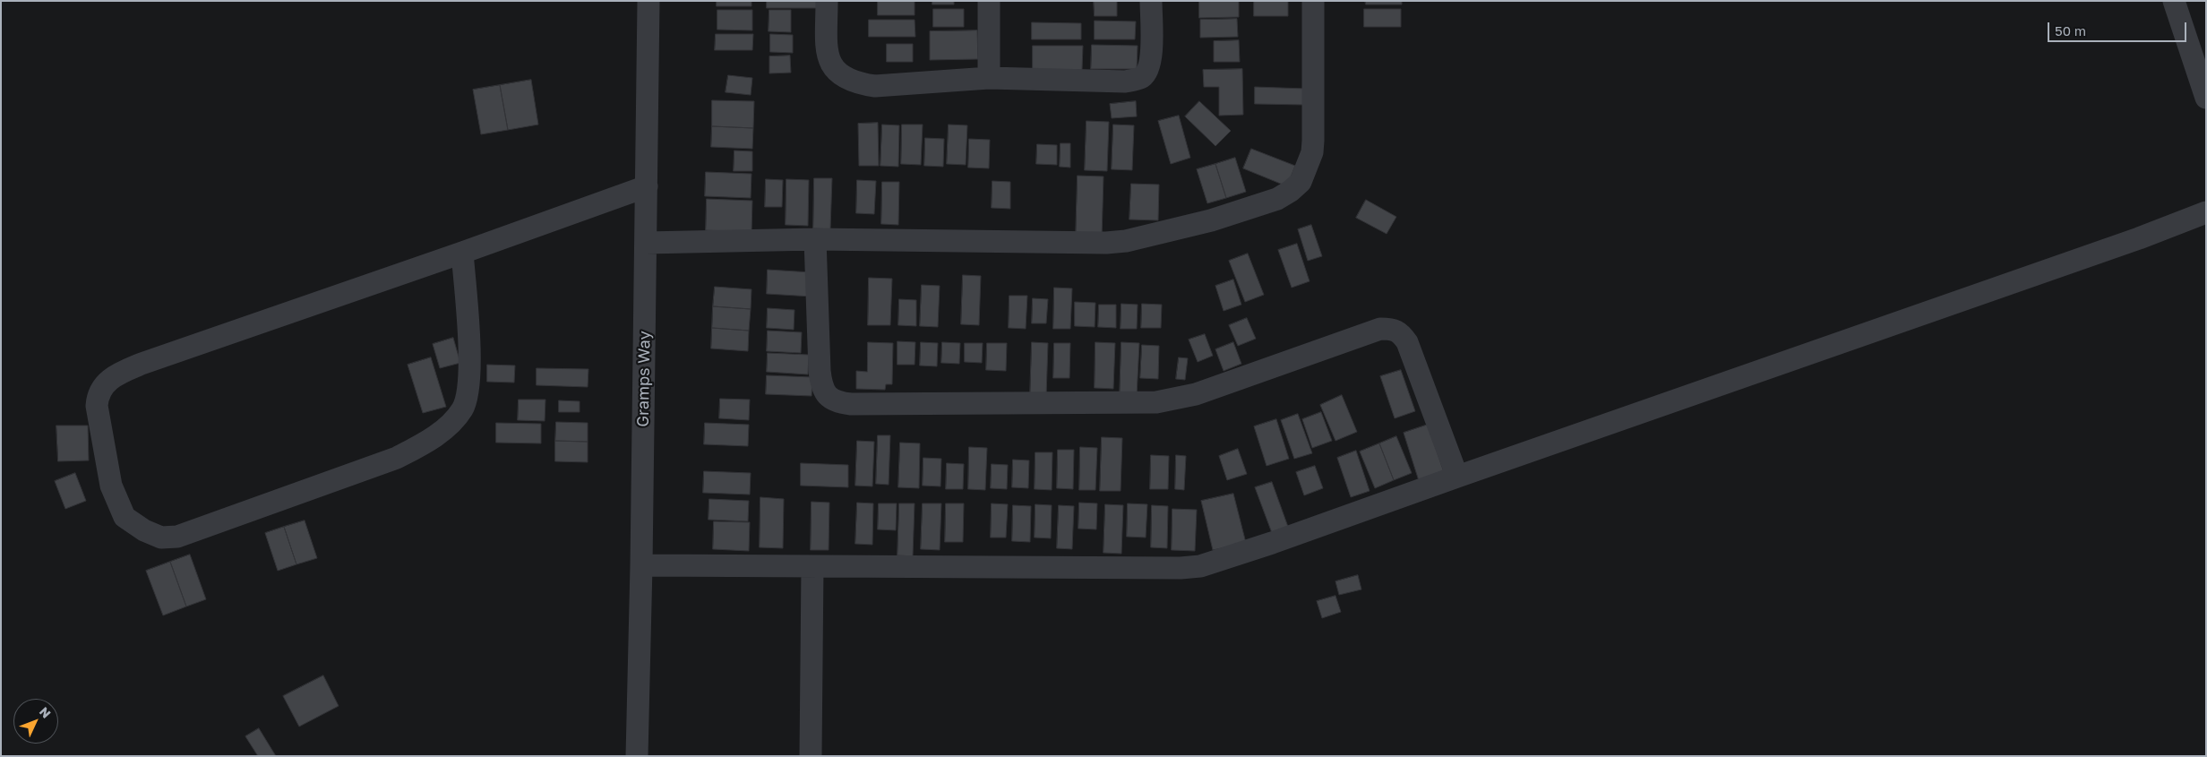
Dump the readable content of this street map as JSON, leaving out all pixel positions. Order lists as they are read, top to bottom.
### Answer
{
  "streets": {
    "street": ["Gramps Way"]
  },
  "scale_bar": "50 m",
  "north": "top right"
}
